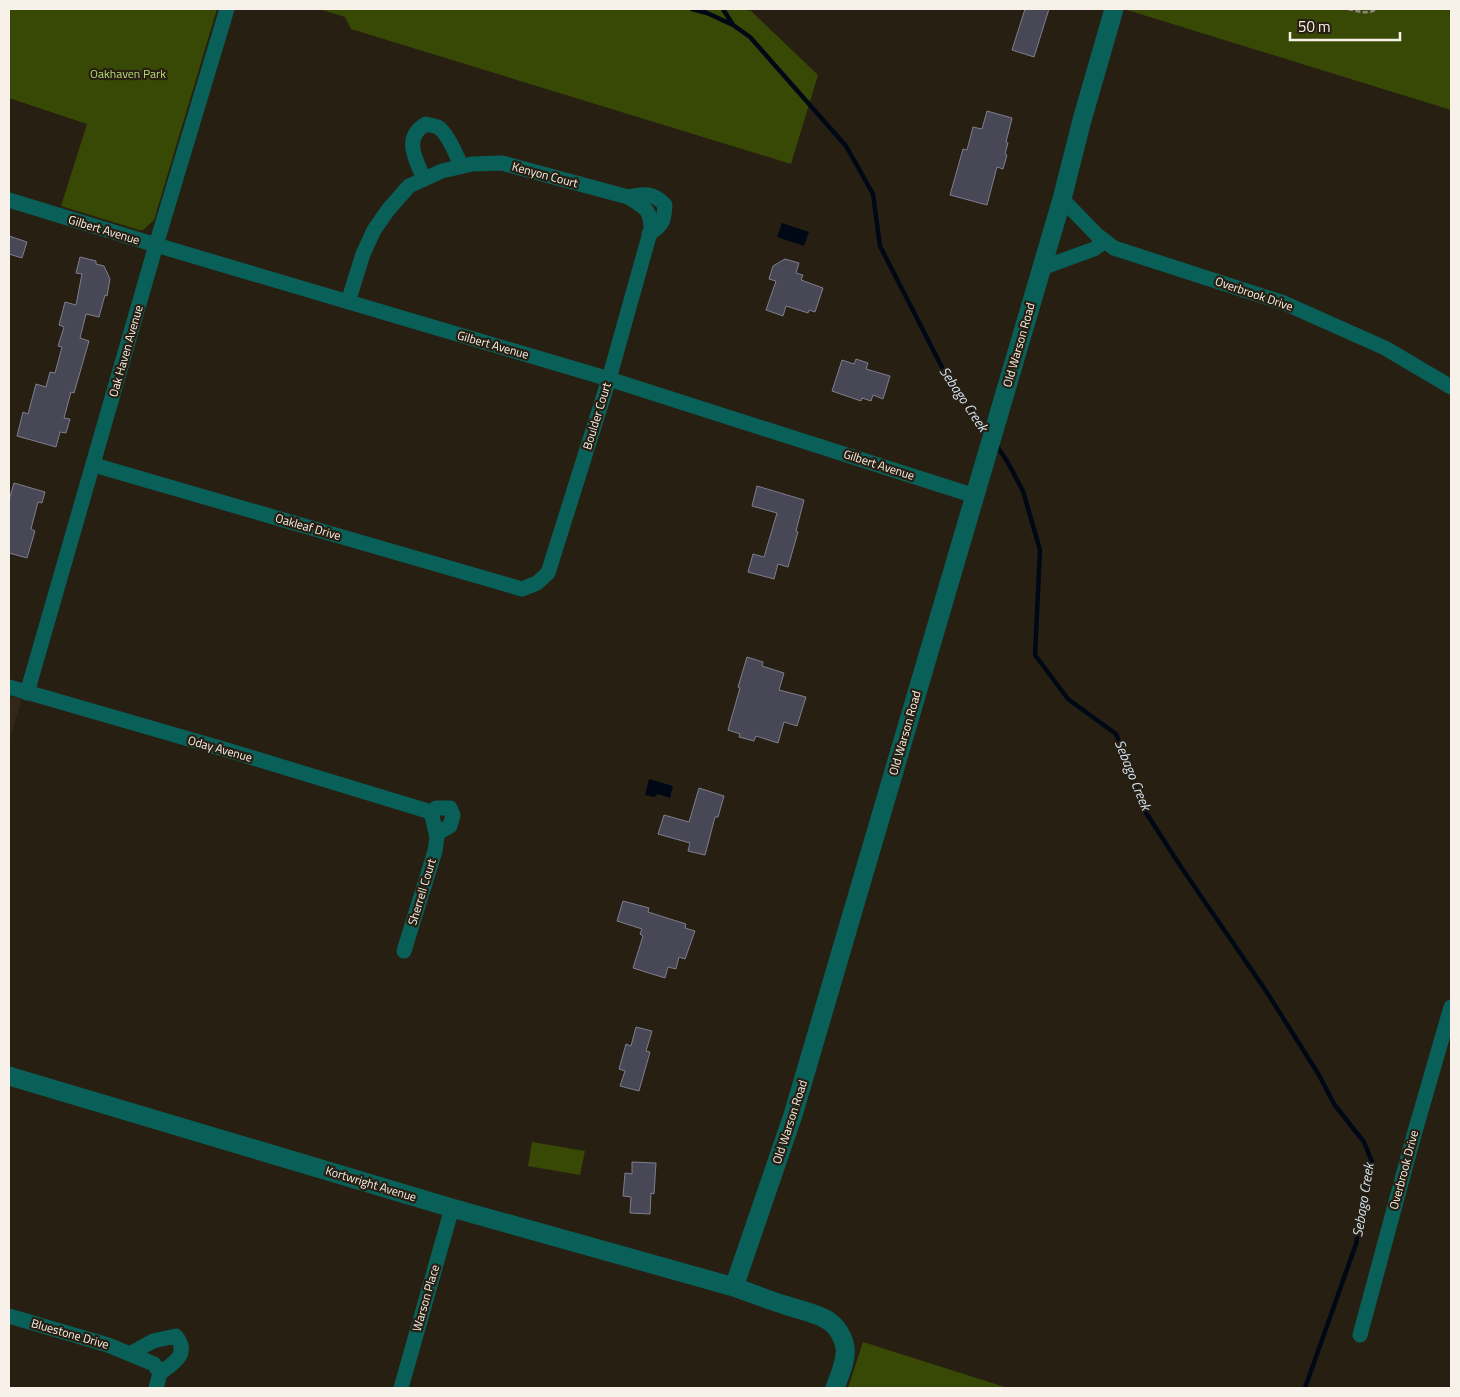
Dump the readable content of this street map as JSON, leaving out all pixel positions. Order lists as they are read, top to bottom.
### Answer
{
  "streets": {
    "street": [
      "Kenyon Court",
      "Gilbert Avenue",
      "Overbrook Drive",
      "Old Warson Road",
      "Oak Haven Avenue",
      "Boulder Court",
      "Oakleaf Drive",
      "Oday Avenue",
      "Sherrell Court",
      "Kortwright Avenue",
      "Warson Place",
      "Bluestone Drive"
    ]
  },
  "crossings": [
    ["Kenyon Court", "Gilbert Avenue"],
    ["Kenyon Court", "Boulder Court"],
    ["Gilbert Avenue", "Old Warson Road"],
    ["Gilbert Avenue", "Oak Haven Avenue"],
    ["Gilbert Avenue", "Boulder Court"],
    ["Overbrook Drive", "Old Warson Road"],
    ["Old Warson Road", "Kortwright Avenue"],
    ["Oak Haven Avenue", "Oakleaf Drive"],
    ["Oak Haven Avenue", "Oday Avenue"],
    ["Boulder Court", "Oakleaf Drive"],
    ["Oday Avenue", "Sherrell Court"],
    ["Kortwright Avenue", "Warson Place"]
  ],
  "water": ["Sebago Creek"],
  "parks": ["Oakhaven Park"],
  "scale_bar": "50 m"
}
